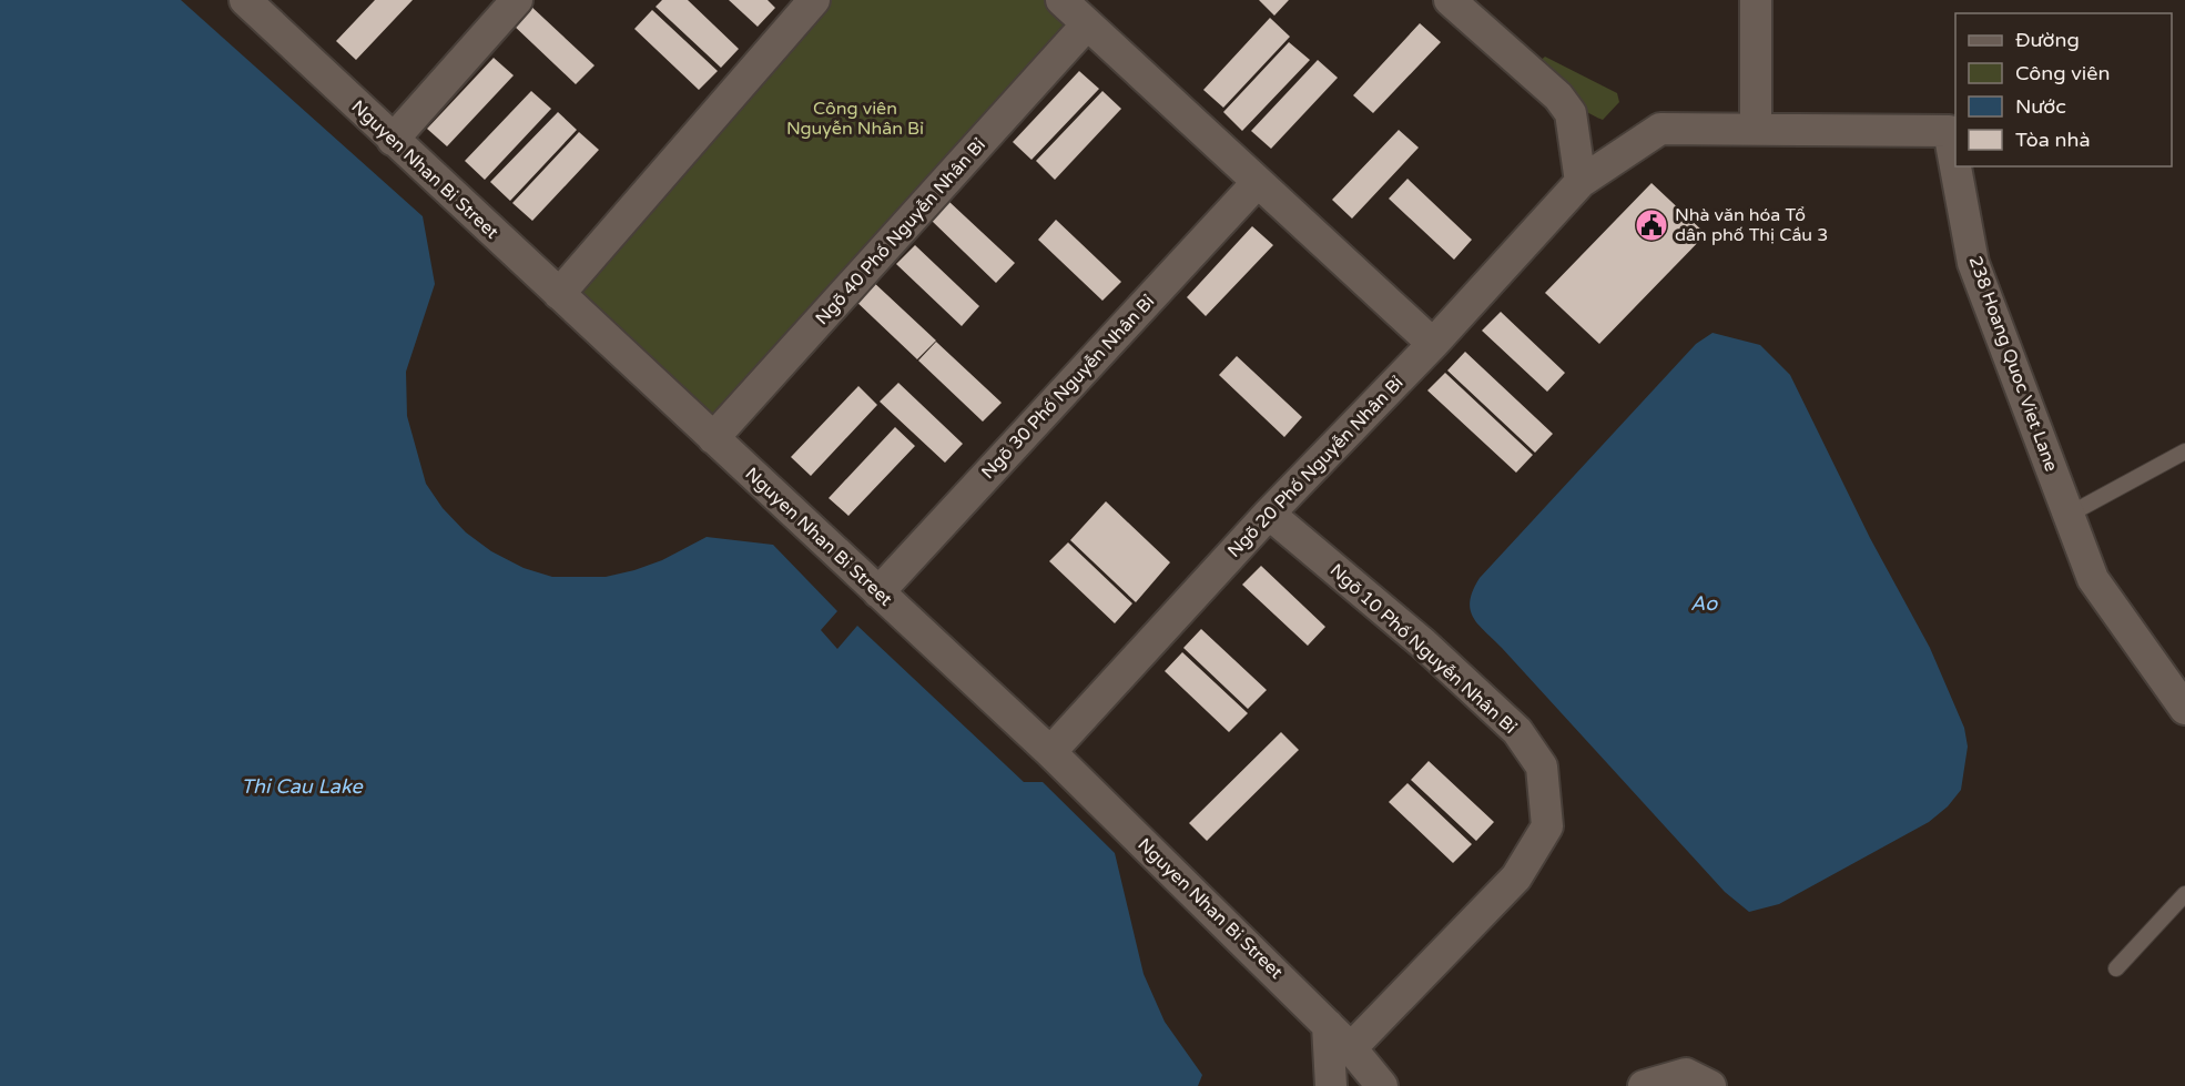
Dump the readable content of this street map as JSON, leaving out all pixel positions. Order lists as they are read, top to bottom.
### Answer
{
  "streets": {
    "street": [
      "Nguyen Nhan Bi Street",
      "Ngõ 40 Phố Nguyễn Nhân Bỉ",
      "238 Hoang Quoc Viet Lane",
      "Ngõ 30 Phố Nguyễn Nhân Bỉ",
      "Ngõ 20 Phố Nguyễn Nhân Bỉ",
      "Ngõ 10 Phố Nguyễn Nhân Bỉ"
    ]
  },
  "crossings": [
    ["Nguyen Nhan Bi Street", "Ngõ 40 Phố Nguyễn Nhân Bỉ"],
    ["Nguyen Nhan Bi Street", "Ngõ 30 Phố Nguyễn Nhân Bỉ"],
    ["Nguyen Nhan Bi Street", "Ngõ 20 Phố Nguyễn Nhân Bỉ"],
    ["Nguyen Nhan Bi Street", "Ngõ 10 Phố Nguyễn Nhân Bỉ"],
    ["238 Hoang Quoc Viet Lane", "Ngõ 20 Phố Nguyễn Nhân Bỉ"],
    ["Ngõ 20 Phố Nguyễn Nhân Bỉ", "Ngõ 10 Phố Nguyễn Nhân Bỉ"]
  ],
  "water": ["Ao", "Thi Cau Lake"],
  "parks": ["Công viên Nguyễn Nhân Bỉ"],
  "places": {
    "public building": ["Nhà văn hóa Tổ dân phố Thị Cầu 3"]
  },
  "legend": [
    "Đường",
    "Công viên",
    "Nước",
    "Tòa nhà"
  ]
}
